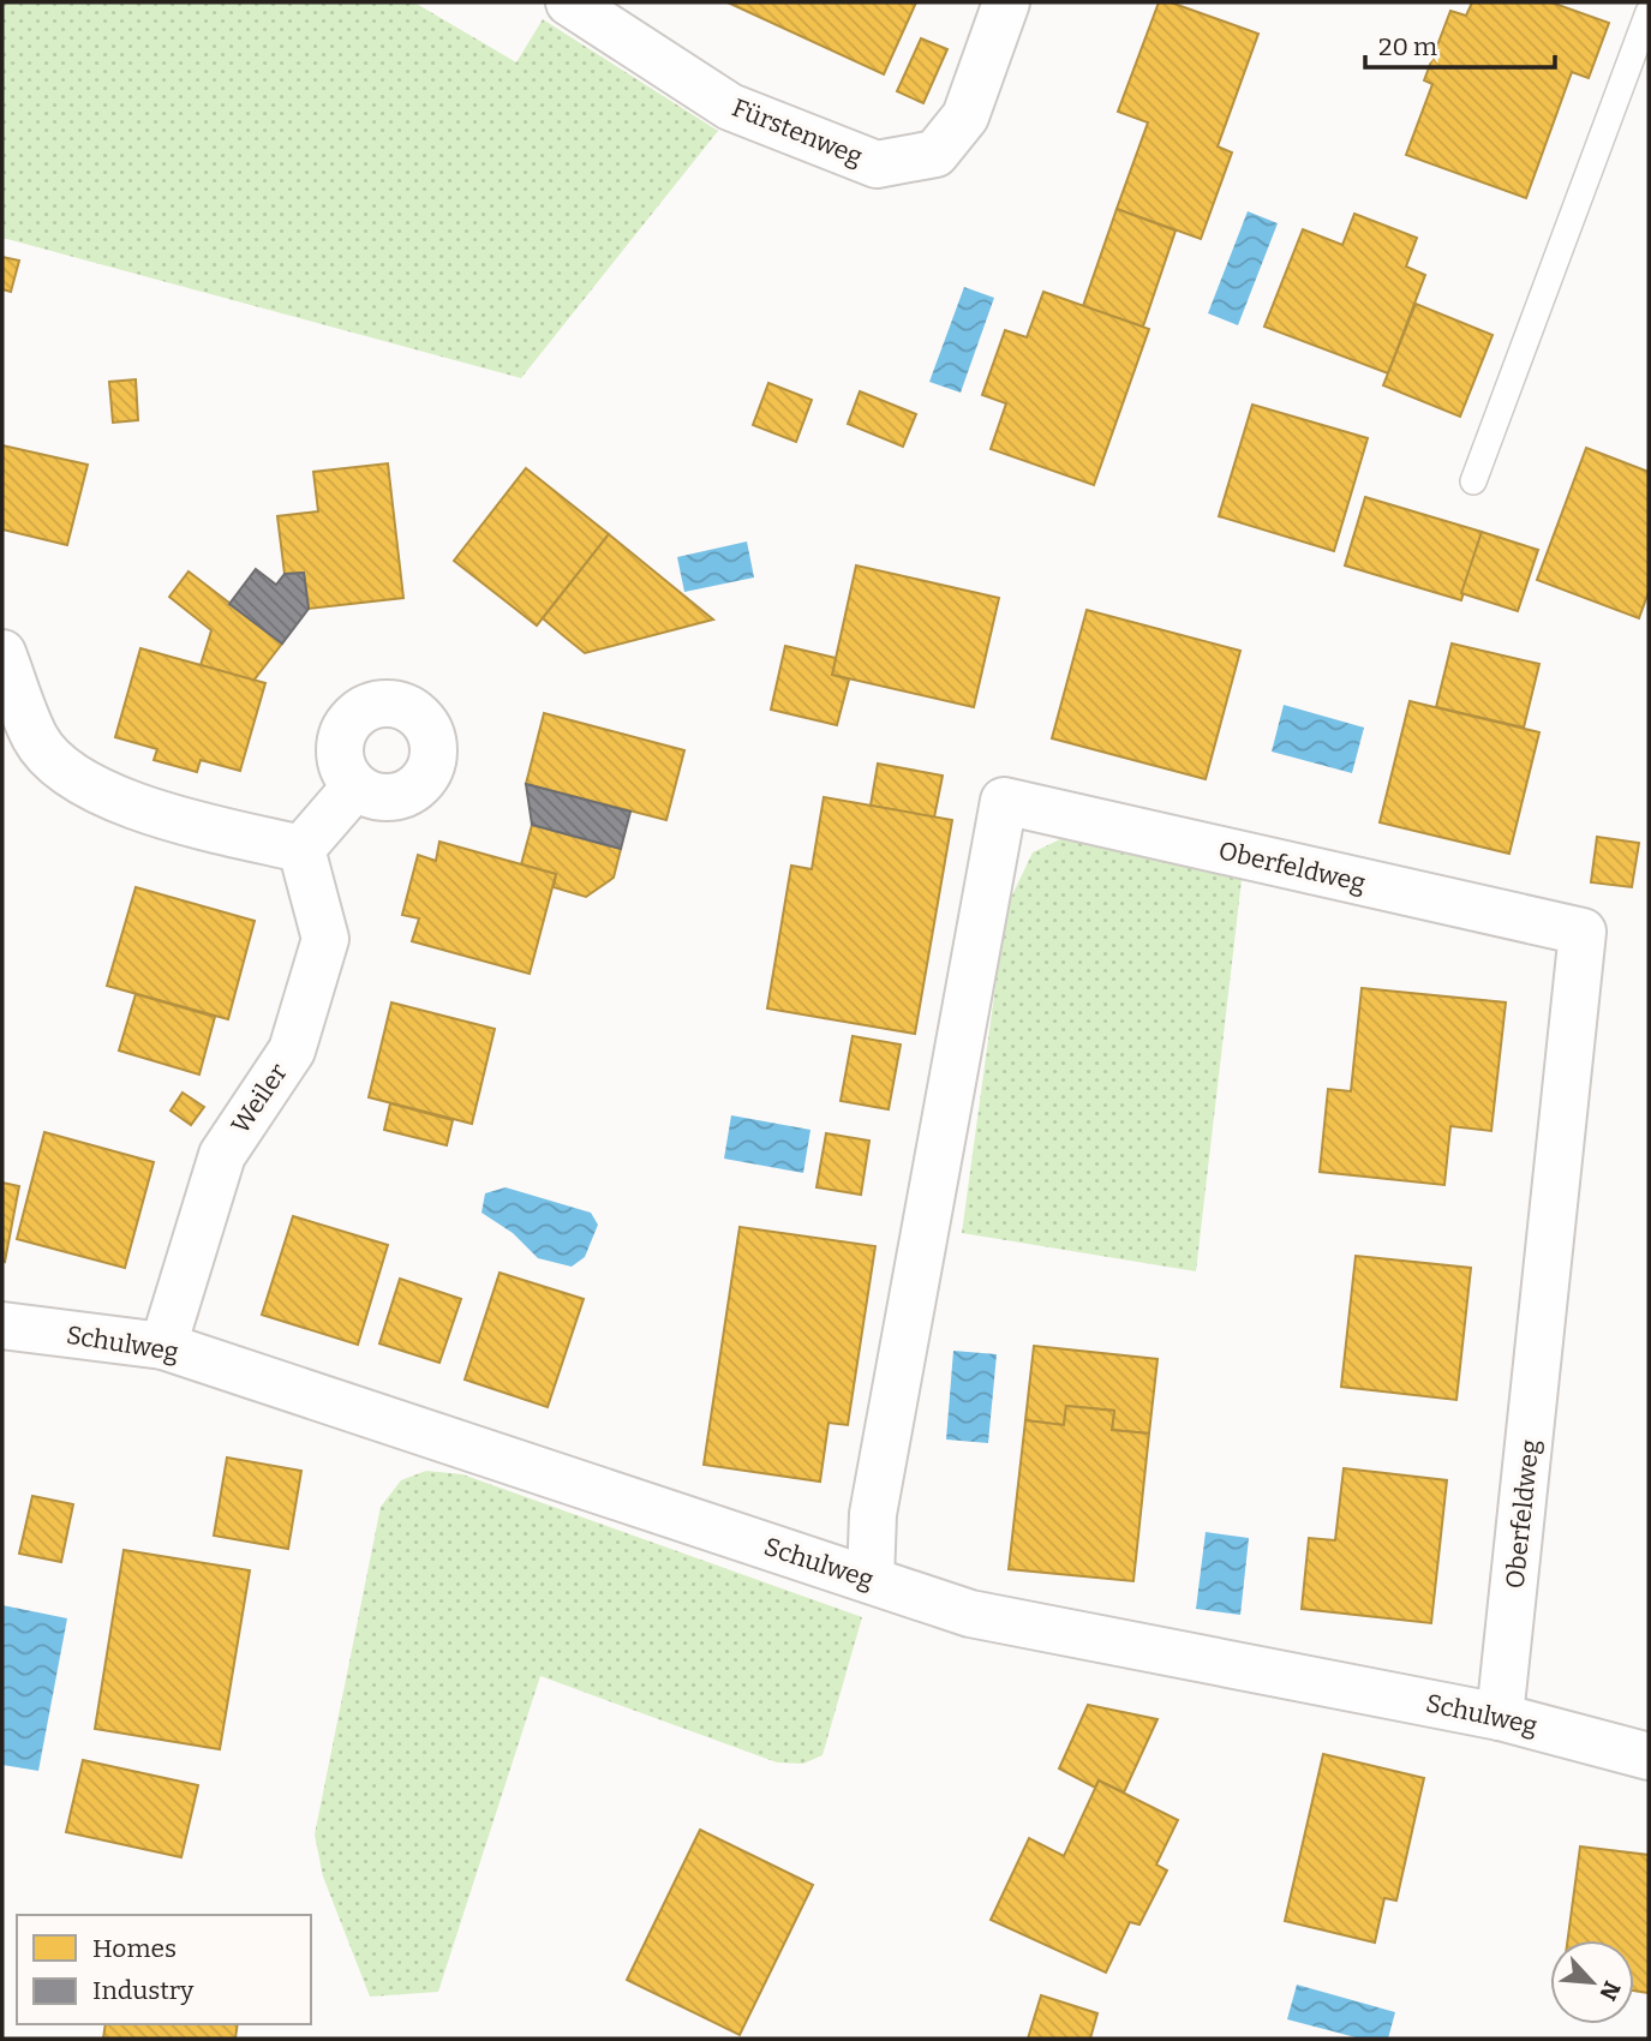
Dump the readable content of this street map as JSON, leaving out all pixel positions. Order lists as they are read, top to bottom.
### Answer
{
  "streets": {
    "street": [
      "Fürstenweg",
      "Oberfeldweg",
      "Weiler",
      "Schulweg"
    ]
  },
  "crossings": [
    ["Oberfeldweg", "Schulweg"],
    ["Weiler", "Schulweg"]
  ],
  "legend": ["Homes", "Industry"],
  "scale_bar": "20 m",
  "north": "bottom right"
}
